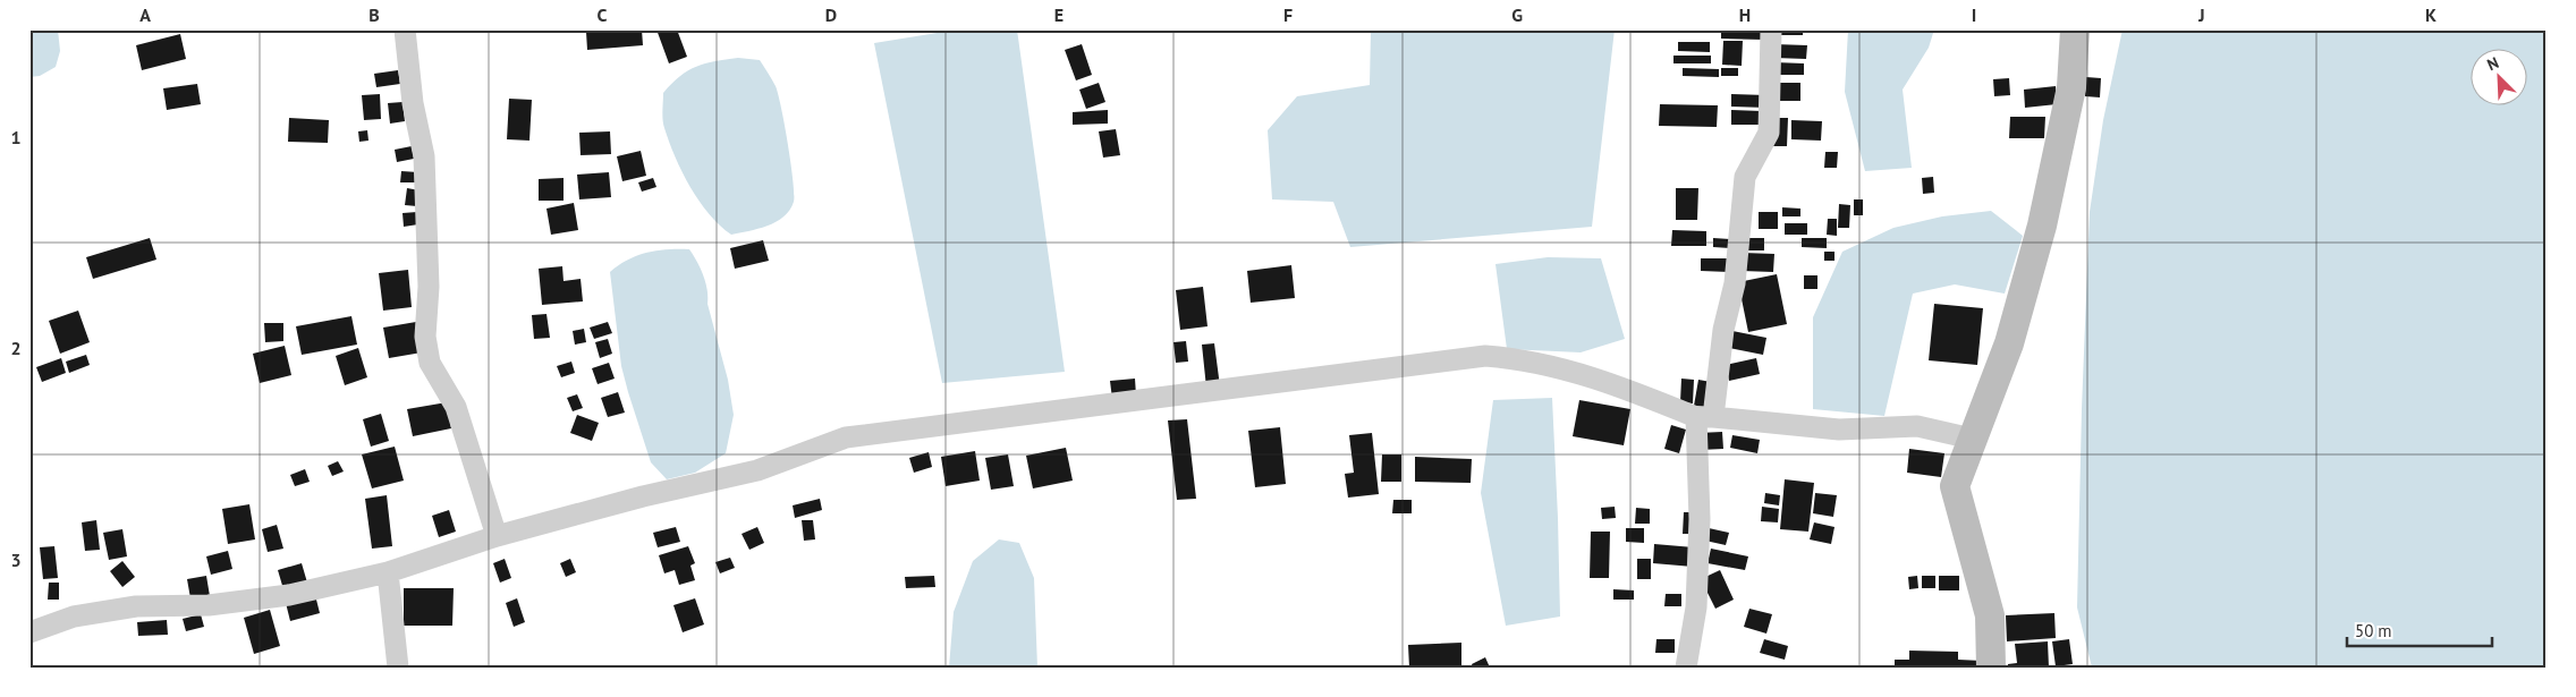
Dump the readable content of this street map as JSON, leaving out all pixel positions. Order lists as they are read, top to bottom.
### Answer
{
  "scale_bar": "50 m",
  "north": "top left",
  "grid": {
    "columns": [
      "A",
      "B",
      "C",
      "D",
      "E",
      "F",
      "G",
      "H",
      "I",
      "J",
      "K"
    ],
    "rows": ["1", "2", "3"]
  }
}
